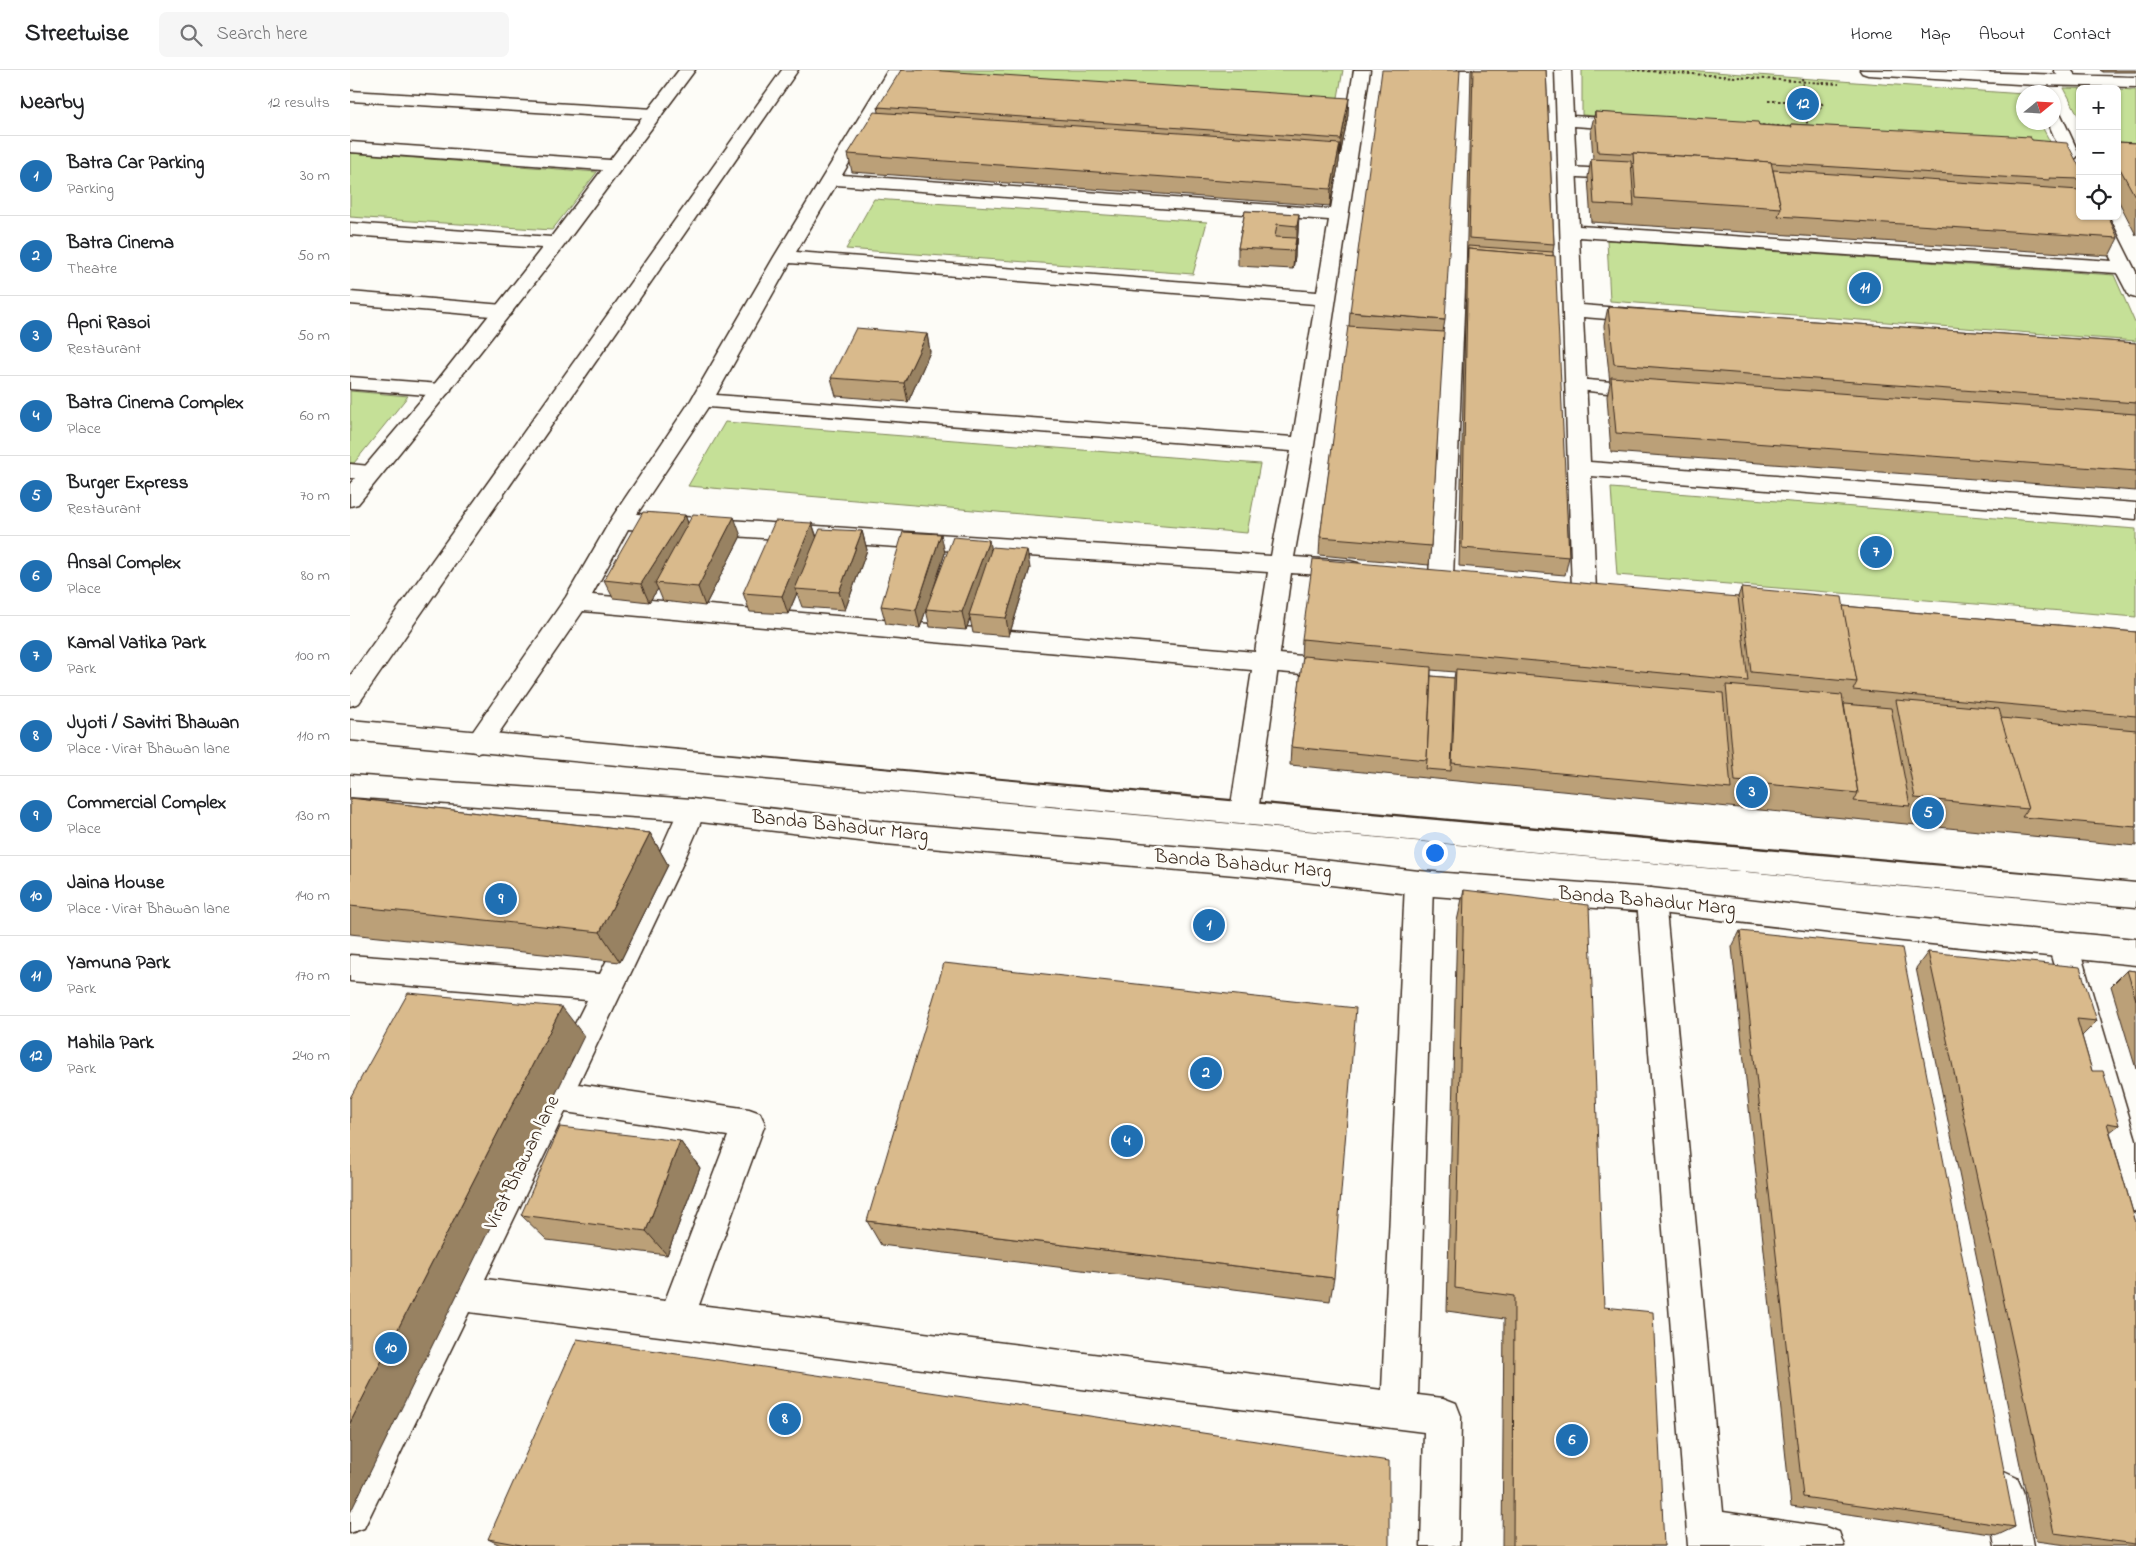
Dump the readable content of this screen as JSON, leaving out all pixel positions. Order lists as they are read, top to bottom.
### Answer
{
  "streets": {
    "street": ["Banda Bahadur Marg", "Virat Bhawan lane"]
  },
  "crossings": [
    ["Banda Bahadur Marg", "Virat Bhawan lane"]
  ],
  "north": "right",
  "page": {
    "header": "Streetwise",
    "search": "Search here",
    "nav": [
      "Home",
      "Map",
      "About",
      "Contact"
    ],
    "heading": ["Nearby", "12 results"],
    "map_buttons": ["+", "−"],
    "pins": [
      "12",
      "11",
      "7",
      "3",
      "5",
      "9",
      "1",
      "2",
      "4",
      "10",
      "8",
      "6"
    ],
    "list": [
      {
        "mark": "1",
        "name": "Batra Car Parking",
        "note": "Parking",
        "value": "30 m"
      },
      {
        "mark": "2",
        "name": "Batra Cinema",
        "note": "Theatre",
        "value": "50 m"
      },
      {
        "mark": "3",
        "name": "Apni Rasoi",
        "note": "Restaurant",
        "value": "50 m"
      },
      {
        "mark": "4",
        "name": "Batra Cinema Complex",
        "note": "Place",
        "value": "60 m"
      },
      {
        "mark": "5",
        "name": "Burger Express",
        "note": "Restaurant",
        "value": "70 m"
      },
      {
        "mark": "6",
        "name": "Ansal Complex",
        "note": "Place",
        "value": "80 m"
      },
      {
        "mark": "7",
        "name": "Kamal Vatika Park",
        "note": "Park",
        "value": "100 m"
      },
      {
        "mark": "8",
        "name": "Jyoti / Savitri Bhawan",
        "note": "Place · Virat Bhawan lane",
        "value": "110 m"
      },
      {
        "mark": "9",
        "name": "Commercial Complex",
        "note": "Place",
        "value": "130 m"
      },
      {
        "mark": "10",
        "name": "Jaina House",
        "note": "Place · Virat Bhawan lane",
        "value": "140 m"
      },
      {
        "mark": "11",
        "name": "Yamuna Park",
        "note": "Park",
        "value": "170 m"
      },
      {
        "mark": "12",
        "name": "Mahila Park",
        "note": "Park",
        "value": "240 m"
      }
    ]
  }
}
